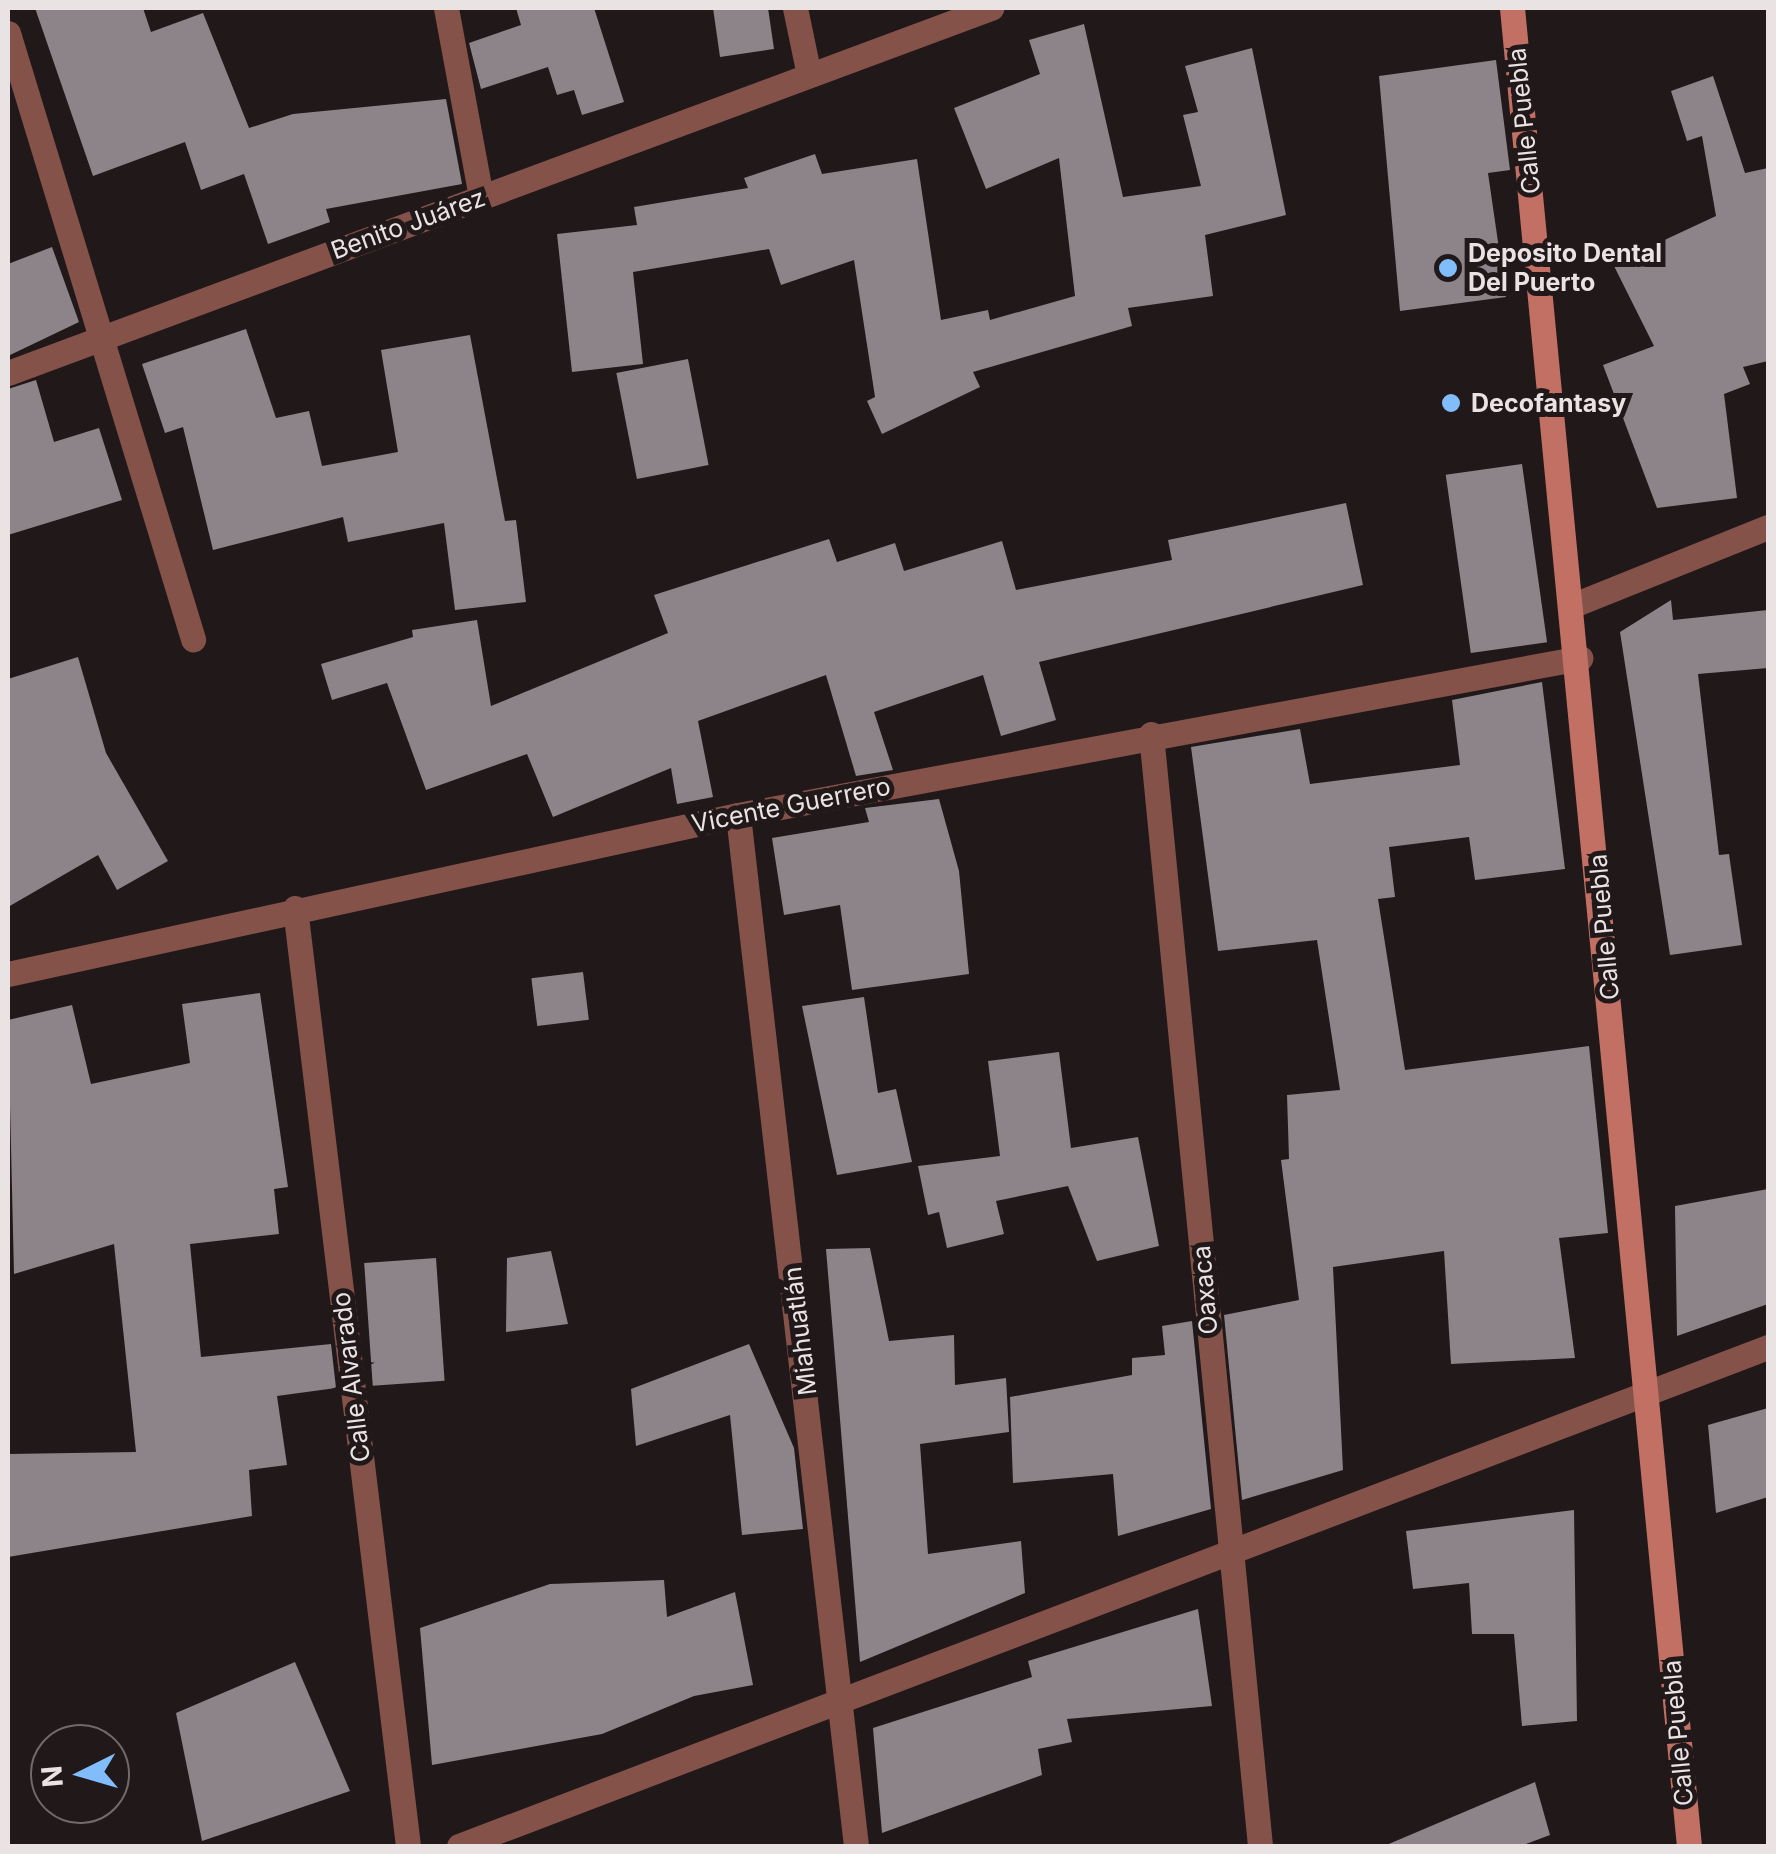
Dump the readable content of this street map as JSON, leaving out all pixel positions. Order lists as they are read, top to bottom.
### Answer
{
  "streets": {
    "street": [
      "Calle Puebla",
      "Benito Juárez",
      "Vicente Guerrero",
      "Oaxaca",
      "Miahuatlán",
      "Calle Alvarado"
    ]
  },
  "crossings": [
    ["Calle Puebla", "Vicente Guerrero"],
    ["Vicente Guerrero", "Oaxaca"],
    ["Vicente Guerrero", "Miahuatlán"],
    ["Vicente Guerrero", "Calle Alvarado"]
  ],
  "places": ["Deposito Dental Del Puerto", "Decofantasy"],
  "north": "left"
}
